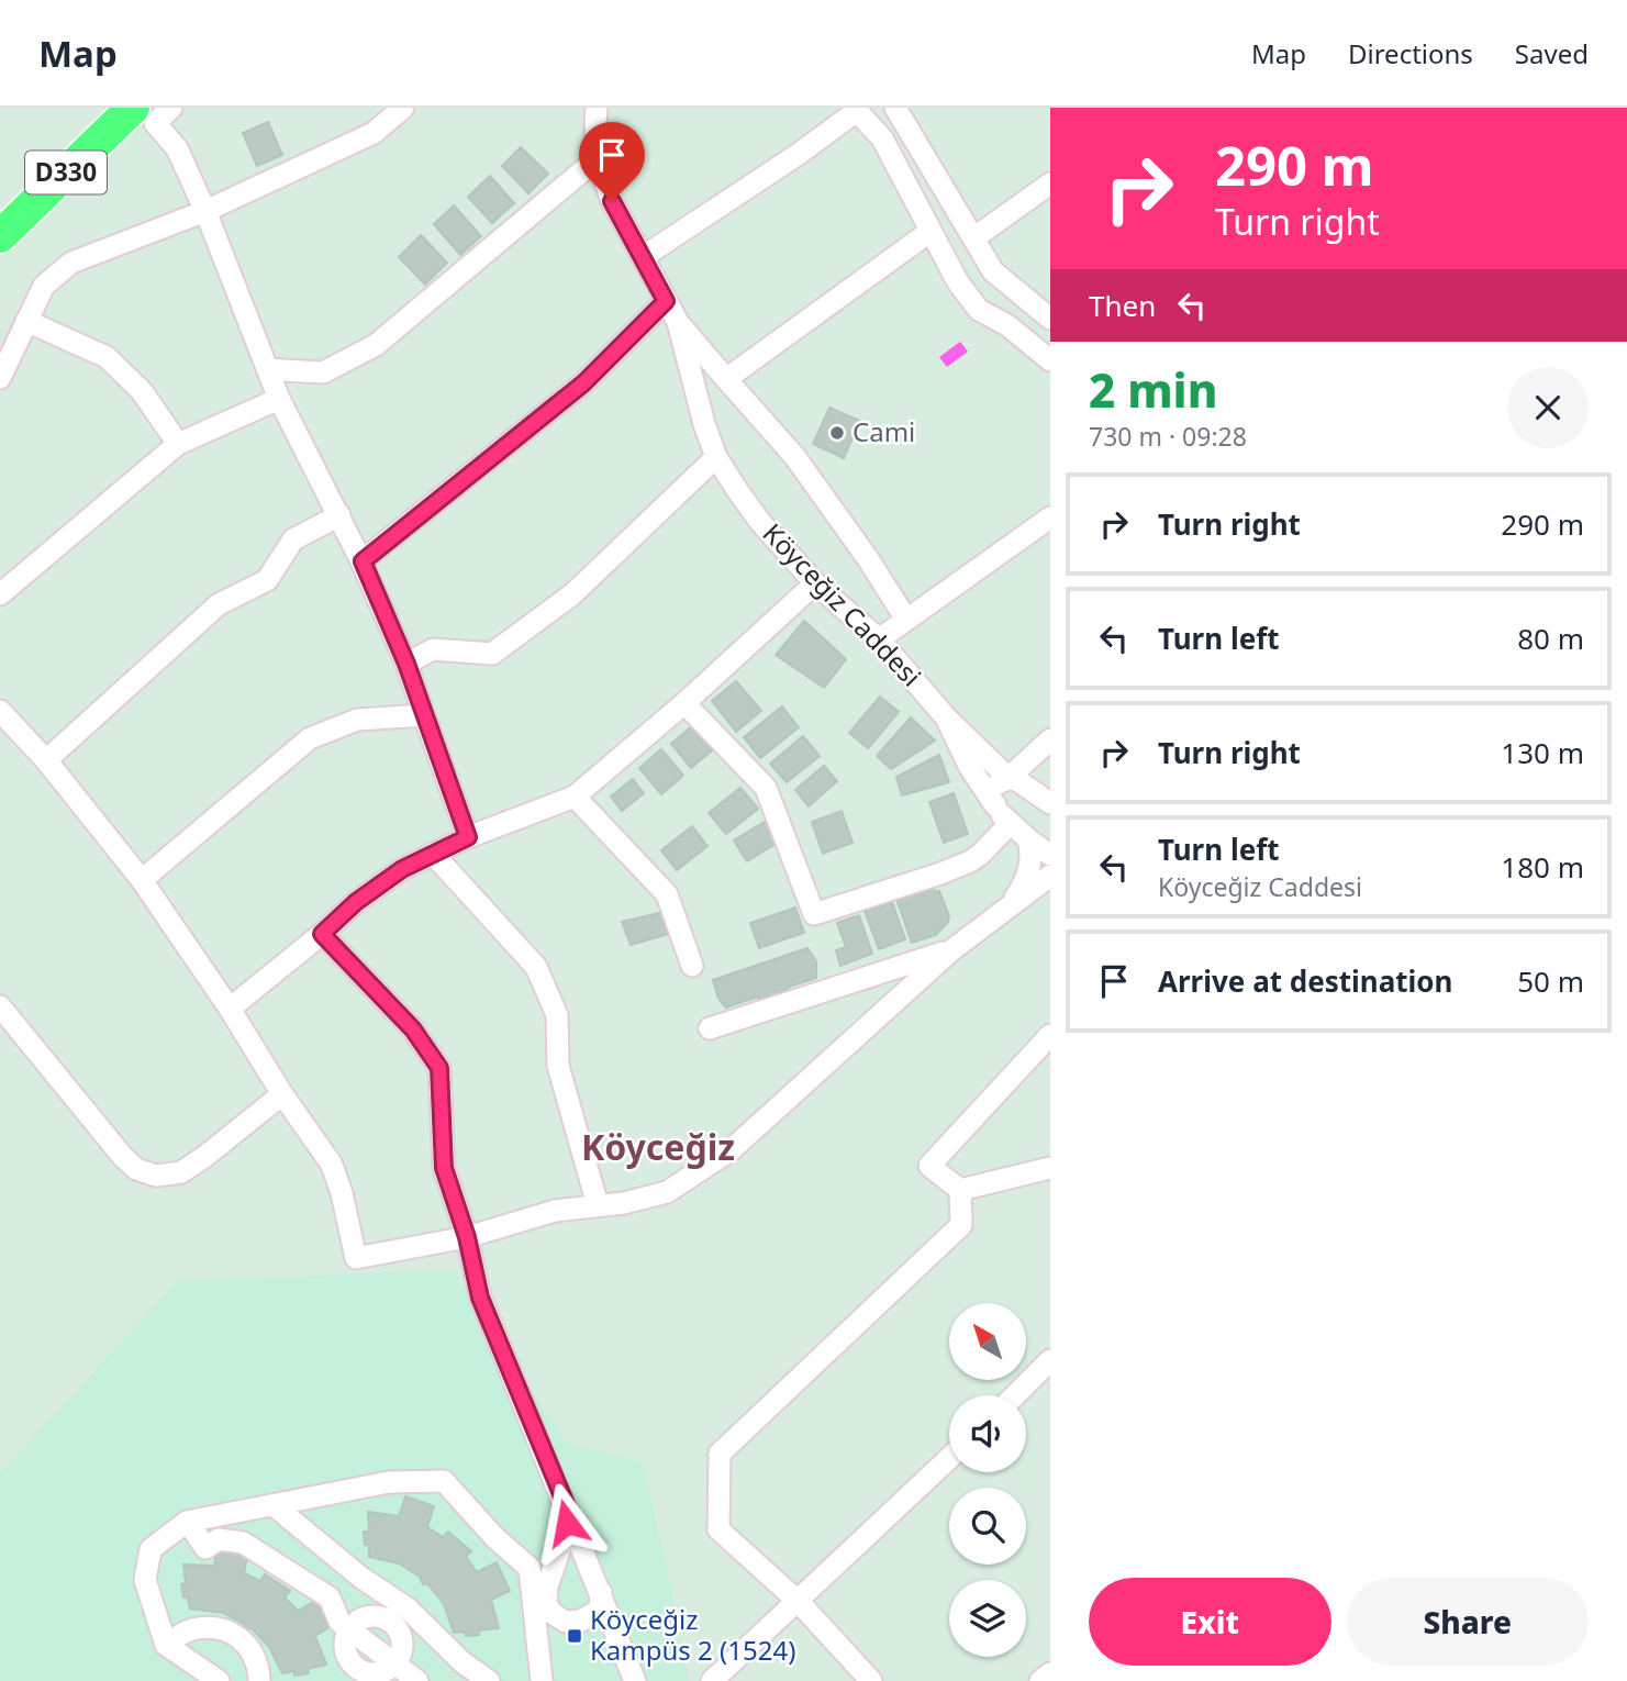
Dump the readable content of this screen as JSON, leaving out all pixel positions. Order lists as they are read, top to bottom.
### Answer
{
  "streets": {
    "highway": ["D330"],
    "street": ["Köyceğiz Caddesi"]
  },
  "districts": ["Köyceğiz"],
  "places": {
    "other": ["Cami"],
    "transit": ["Köyceğiz Kampüs 2 (1524)"]
  },
  "north": "top left",
  "page": {
    "header": "Map",
    "nav": ["Map", "Directions", "Saved"],
    "turn": ["290 m", "Turn right"],
    "then": "Then",
    "heading": ["2 min", "730 m · 09:28"],
    "list": [
      {
        "name": "Turn right",
        "value": "290 m"
      },
      {
        "name": "Turn left",
        "value": "80 m"
      },
      {
        "name": "Turn right",
        "value": "130 m"
      },
      {
        "name": "Turn left",
        "note": "Köyceğiz Caddesi",
        "value": "180 m"
      },
      {
        "name": "Arrive at destination",
        "value": "50 m"
      }
    ],
    "buttons": ["Exit", "Share"]
  }
}
